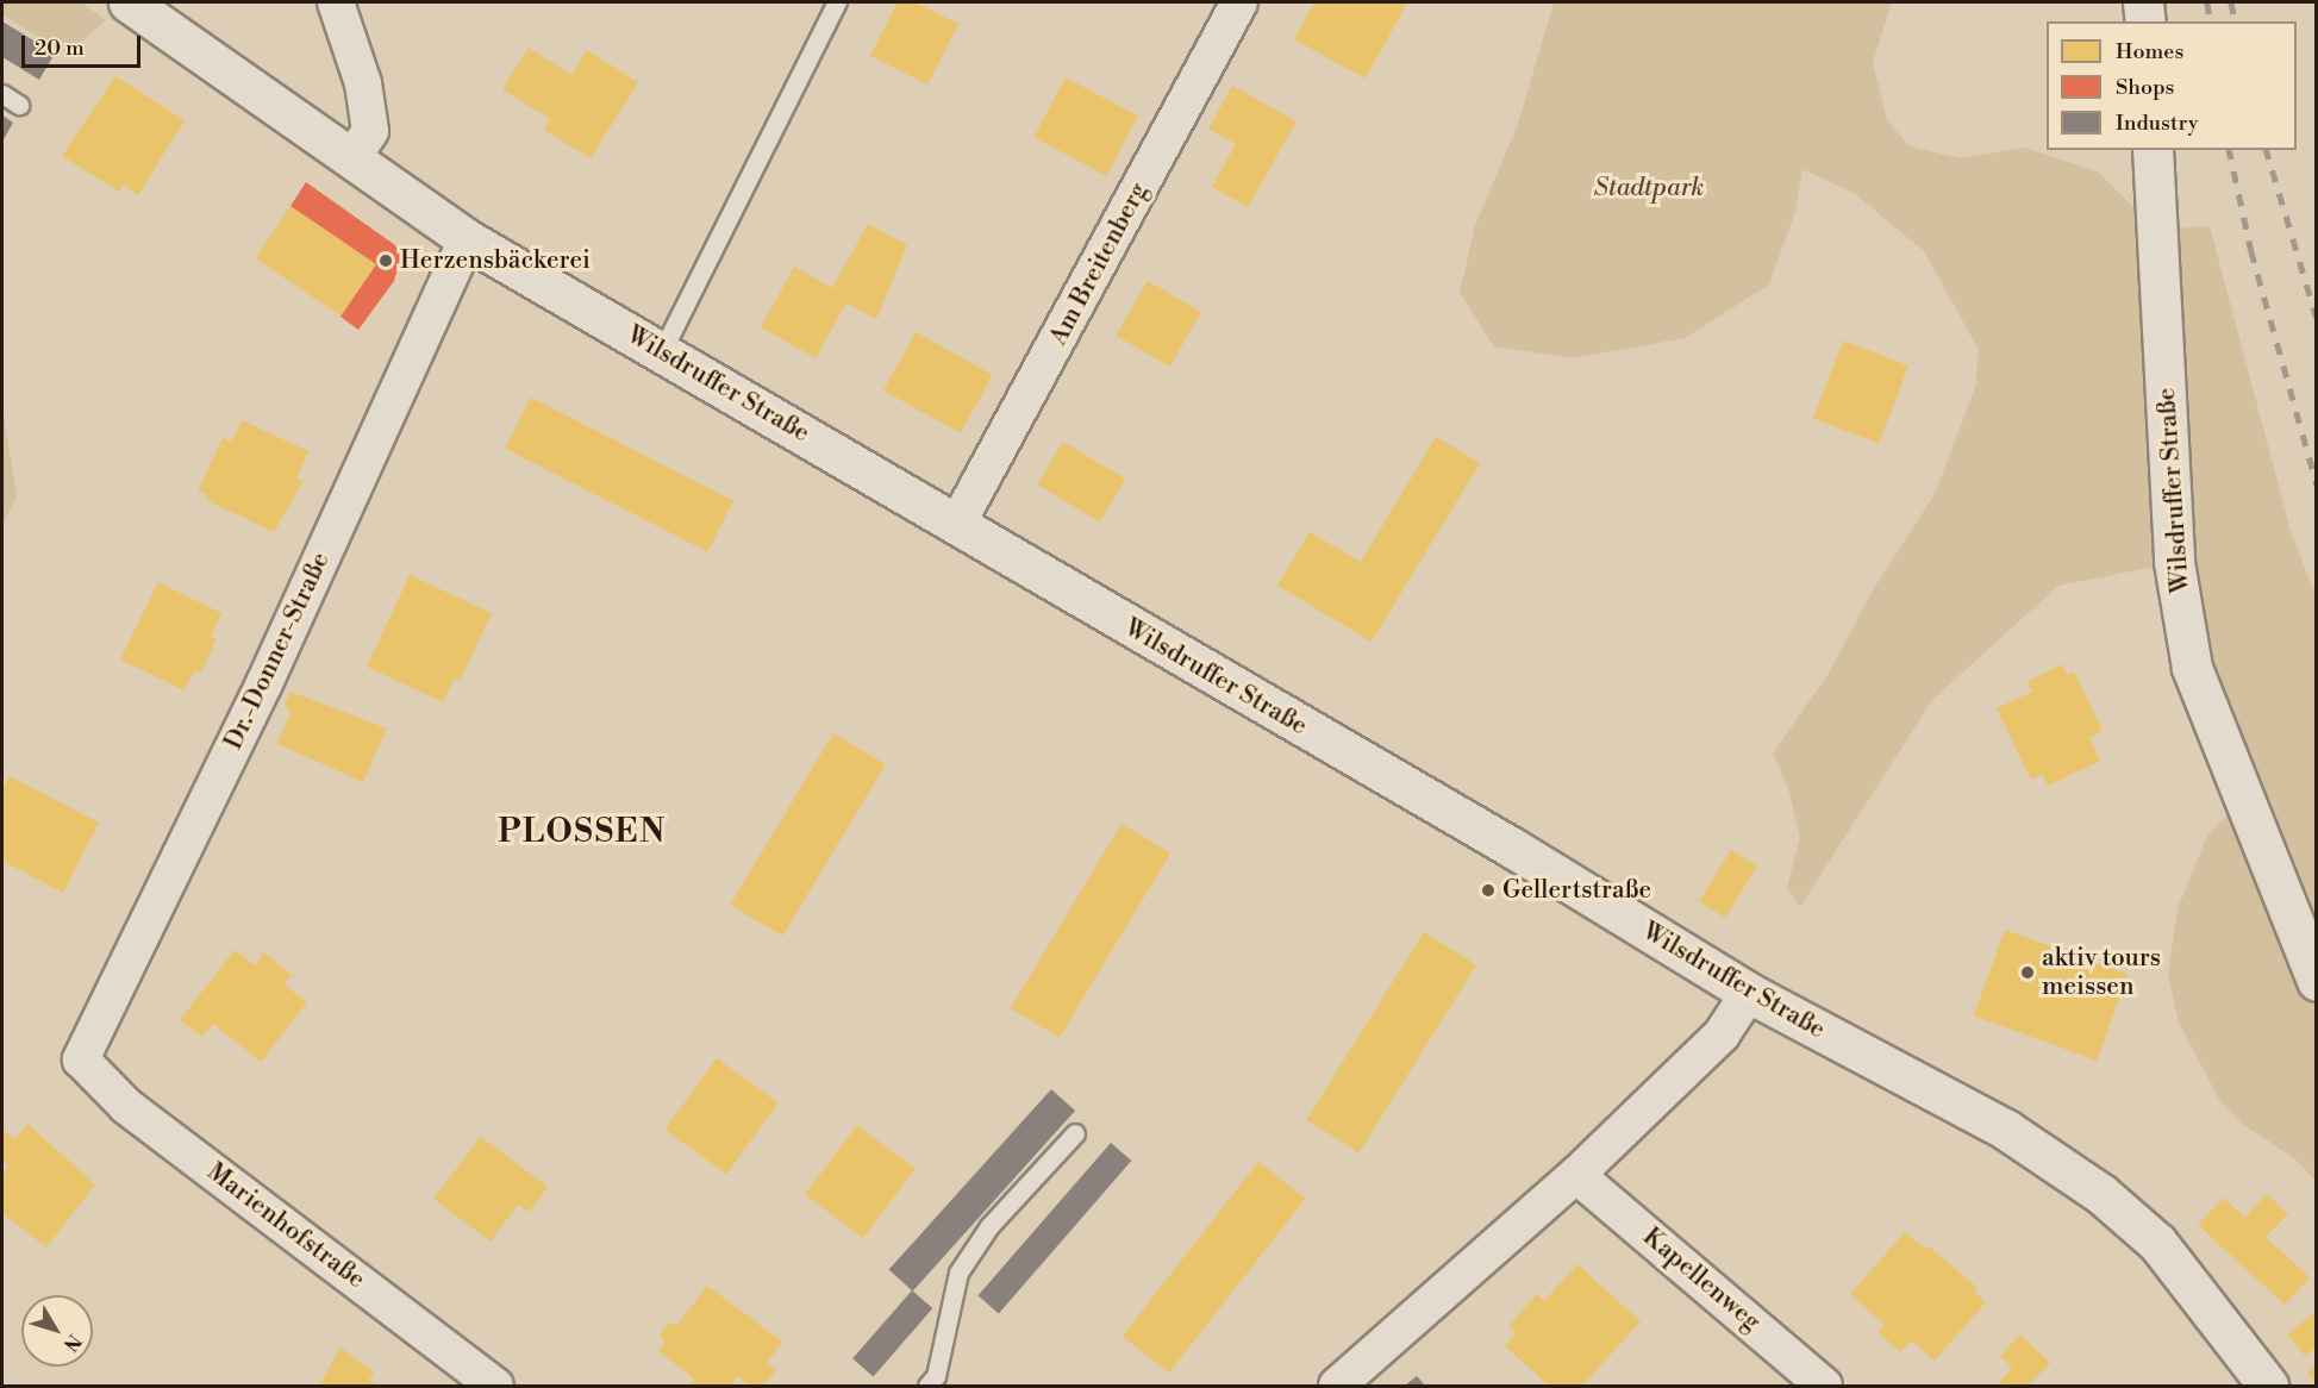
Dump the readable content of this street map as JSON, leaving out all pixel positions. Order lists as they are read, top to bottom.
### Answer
{
  "streets": {
    "main road": ["Wilsdruffer Straße"],
    "street": [
      "Am Breitenberg",
      "Dr.-Donner-Straße",
      "Marienhofstraße",
      "Kapellenweg"
    ]
  },
  "crossings": [
    ["Am Breitenberg", "Wilsdruffer Straße"],
    ["Wilsdruffer Straße", "Dr.-Donner-Straße"],
    ["Dr.-Donner-Straße", "Marienhofstraße"]
  ],
  "districts": ["PLOSSEN"],
  "parks": ["Stadtpark"],
  "places": ["Herzensbäckerei", "Gellertstraße", "aktiv tours meissen"],
  "legend": ["Homes", "Shops", "Industry"],
  "scale_bar": "20 m",
  "north": "bottom right"
}
